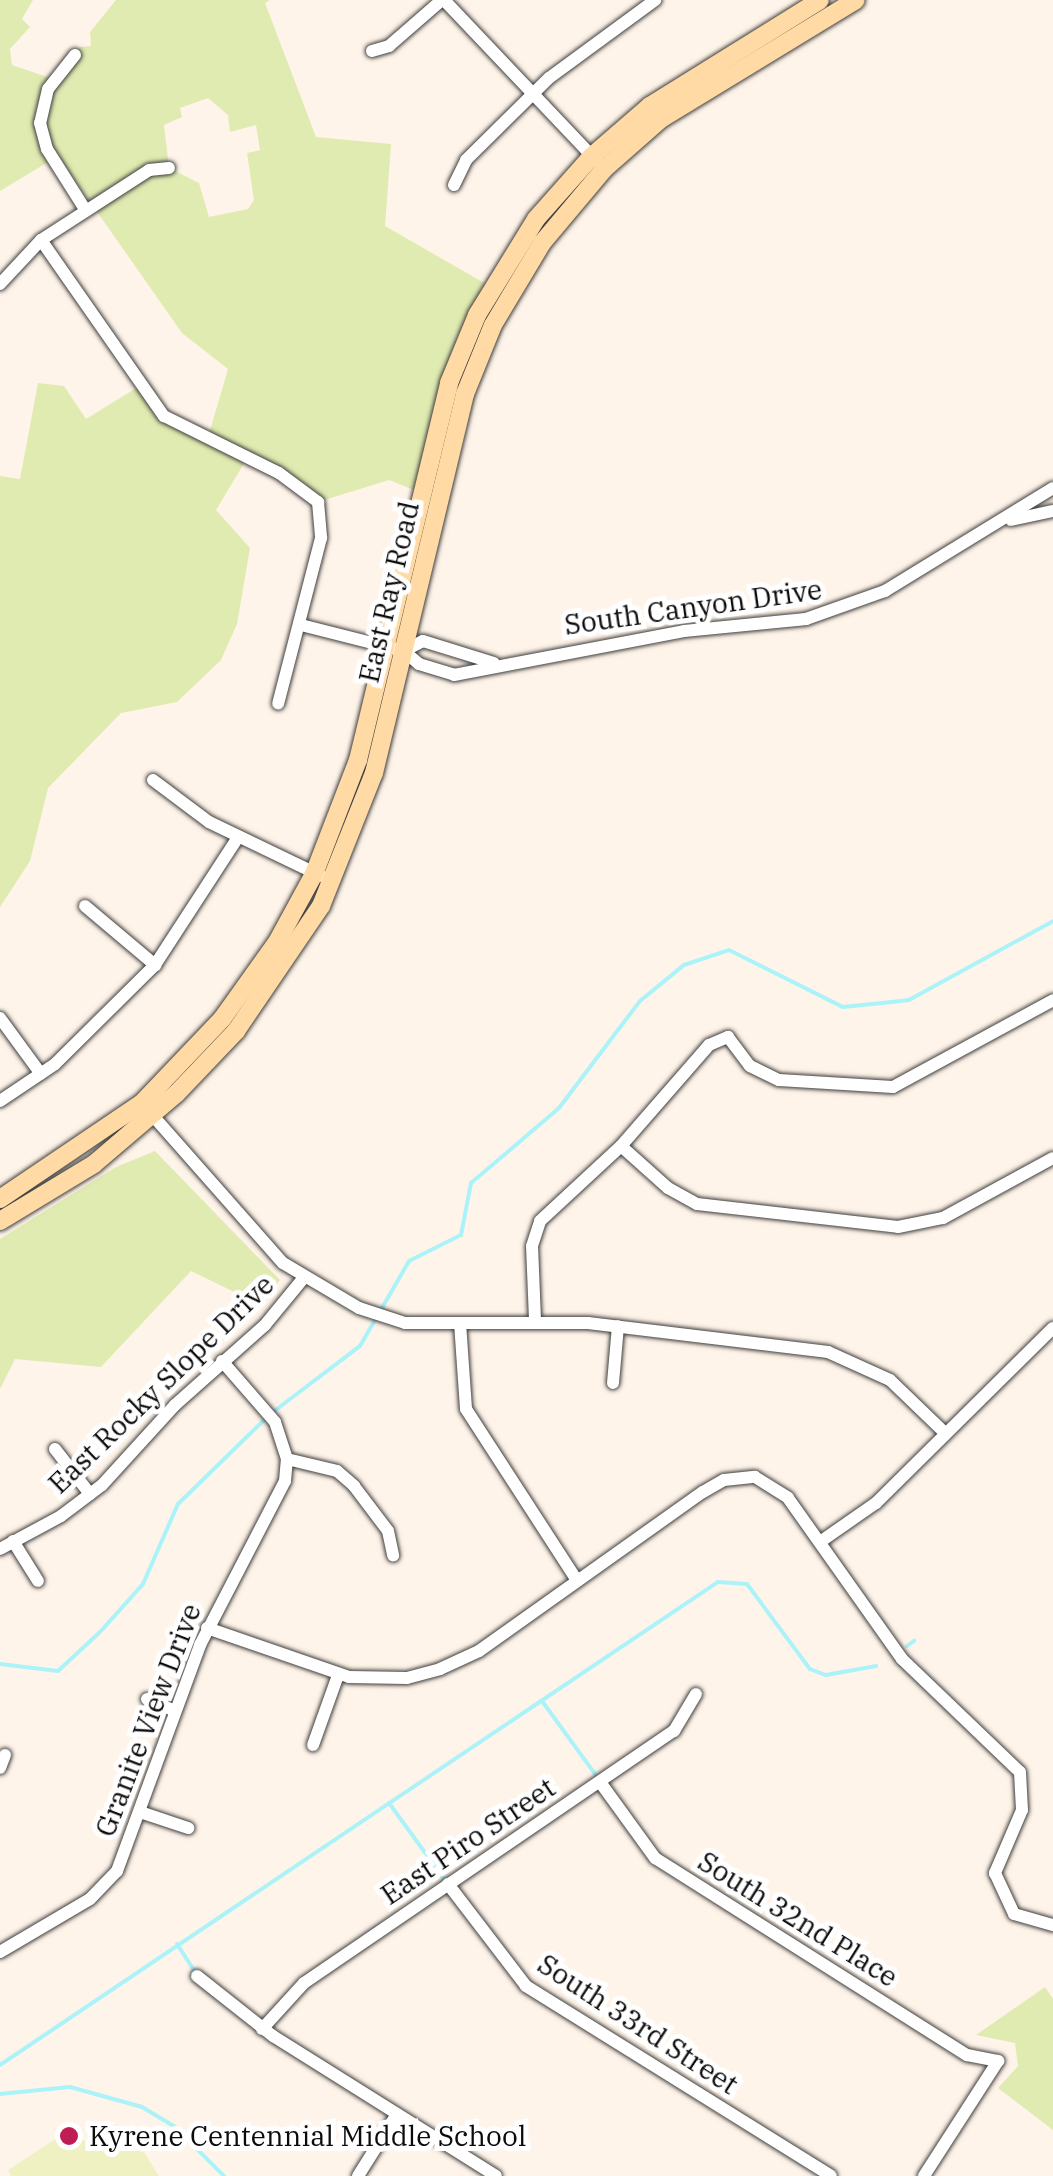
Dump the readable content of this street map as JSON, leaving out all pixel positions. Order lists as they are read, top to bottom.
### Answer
{
  "streets": {
    "main road": ["East Ray Road"],
    "street": [
      "South Canyon Drive",
      "East Rocky Slope Drive",
      "Granite View Drive",
      "East Piro Street",
      "South 32nd Place",
      "South 33rd Street"
    ]
  },
  "crossings": [
    ["East Ray Road", "South Canyon Drive"],
    ["East Piro Street", "South 32nd Place"],
    ["East Piro Street", "South 33rd Street"]
  ],
  "places": ["Kyrene Centennial Middle School"]
}
